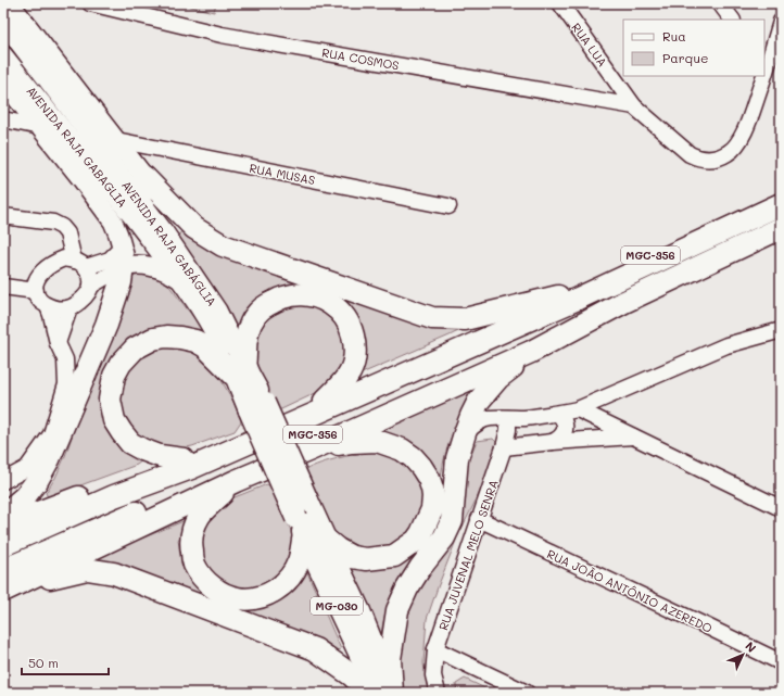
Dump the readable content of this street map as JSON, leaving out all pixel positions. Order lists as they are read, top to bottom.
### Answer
{
  "streets": {
    "highway": ["AVENIDA RAJA GABÁGLIA", "MGC-356", "MG-030"],
    "main road": ["AVENIDA RAJA GABAGLIA"],
    "street": [
      "RUA LUA",
      "RUA COSMOS",
      "RUA MUSAS",
      "RUA JUVENAL MELO SENRA",
      "RUA JOÃO ANTÔNIO AZEREDO"
    ]
  },
  "crossings": [
    ["RUA LUA", "RUA COSMOS"],
    ["AVENIDA RAJA GABAGLIA", "AVENIDA RAJA GABÁGLIA"],
    ["RUA JUVENAL MELO SENRA", "RUA JOÃO ANTÔNIO AZEREDO"]
  ],
  "legend": ["Rua", "Parque"],
  "scale_bar": "50 m",
  "north": "top right"
}
